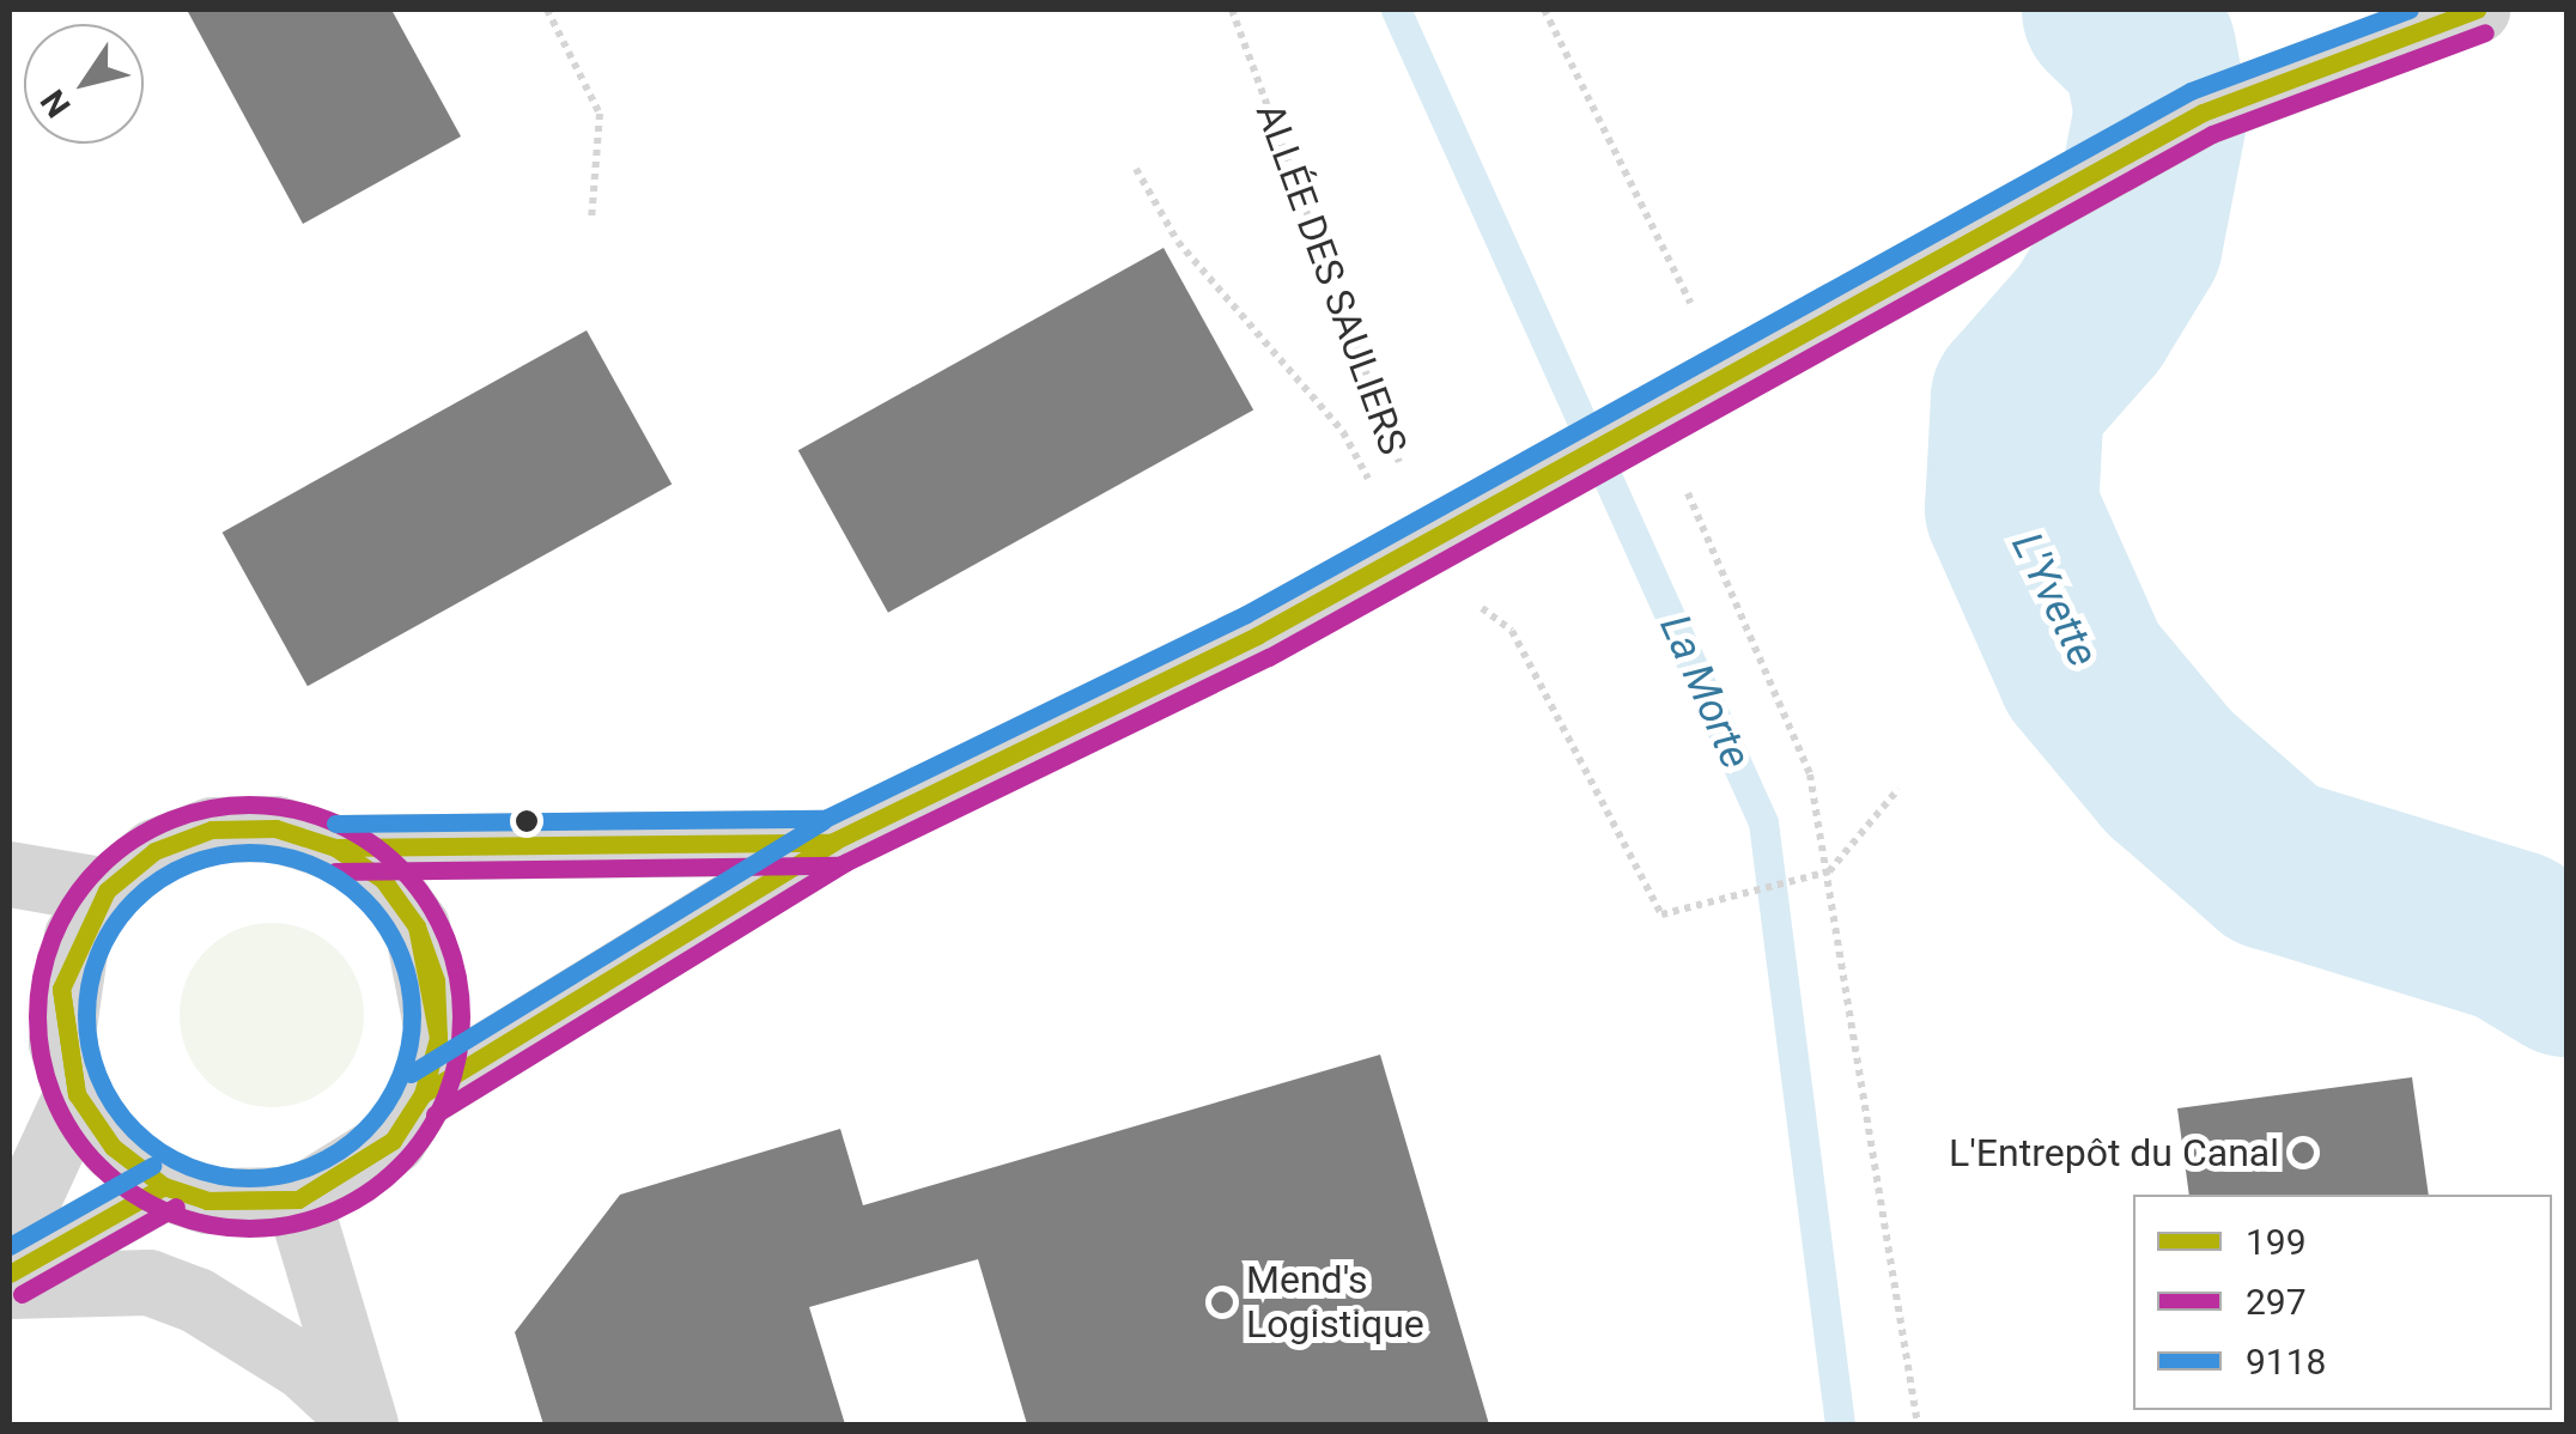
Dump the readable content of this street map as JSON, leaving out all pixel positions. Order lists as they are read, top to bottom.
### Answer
{
  "streets": {
    "path": ["ALLÉE DES SAULIERS"]
  },
  "water": ["L'Yvette", "La Morte"],
  "places": ["L'Entrepôt du Canal", "Mend's Logistique"],
  "lines": ["transit line 199", "transit line 9118", "transit line 297"],
  "legend": ["199", "297", "9118"],
  "north": "bottom left"
}
